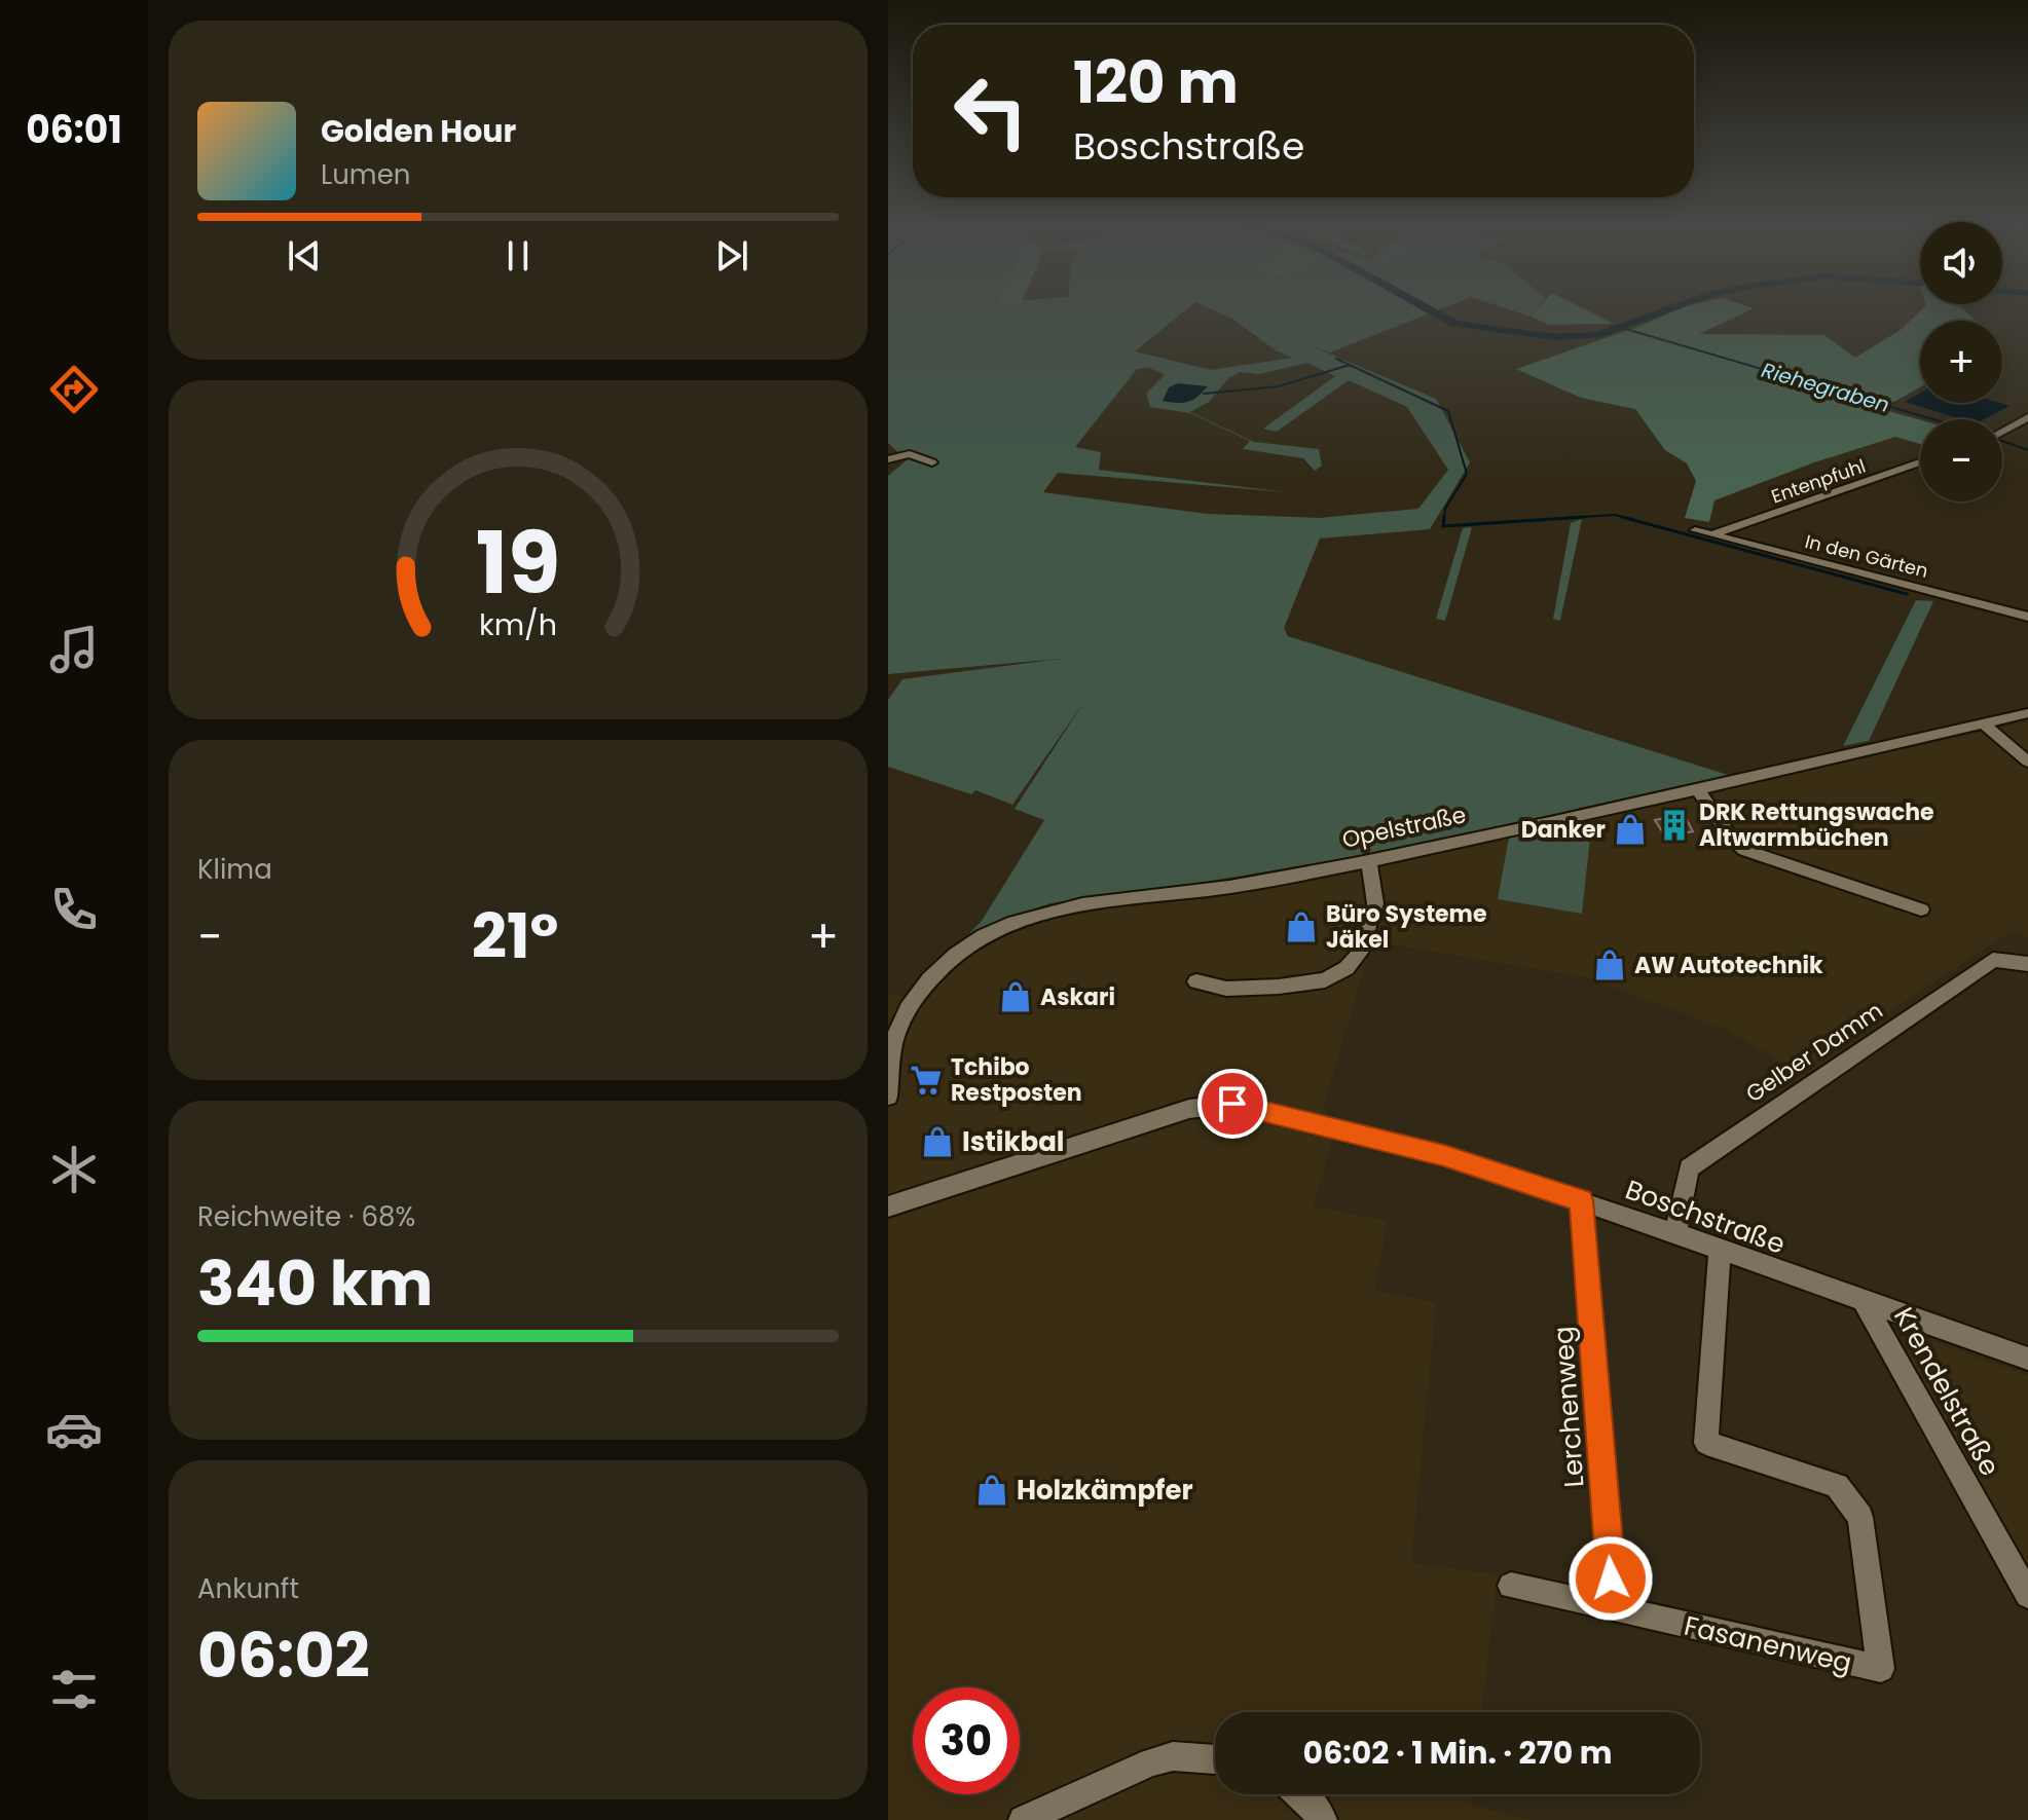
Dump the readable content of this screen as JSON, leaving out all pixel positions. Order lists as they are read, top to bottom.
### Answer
{
  "streets": {
    "street": [
      "Entenpfuhl",
      "In den Gärten",
      "Opelstraße",
      "Gelber Damm",
      "Boschstraße",
      "Krendelstraße",
      "Lerchenweg",
      "Fasanenweg"
    ]
  },
  "crossings": [
    ["Entenpfuhl", "In den Gärten"],
    ["Gelber Damm", "Boschstraße"],
    ["Boschstraße", "Krendelstraße"],
    ["Boschstraße", "Lerchenweg"],
    ["Boschstraße", "Fasanenweg"],
    ["Lerchenweg", "Fasanenweg"]
  ],
  "water": ["Riehegraben"],
  "places": {
    "building": ["DRK Rettungswache Altwarmbüchen"],
    "shop": [
      "Danker",
      "Büro Systeme Jäkel",
      "AW Autotechnik",
      "Askari",
      "Istikbal",
      "Holzkämpfer"
    ],
    "supermarket": ["Tchibo Restposten"]
  },
  "page": {
    "tabs": "06:01",
    "turn": ["120 m", "Boschstraße"],
    "song": ["Golden Hour", "Lumen"],
    "map_buttons": ["+", "−"],
    "tile": [
      "Klima",
      ["Reichweite · 68%", "340 km"],
      ["Ankunft", "06:02"]
    ],
    "heat": ["−", "21°", "+"],
    "limit": "30",
    "trip": "06:02 · 1 Min. · 270 m",
    "gauge": ["19", "km/h"]
  }
}
